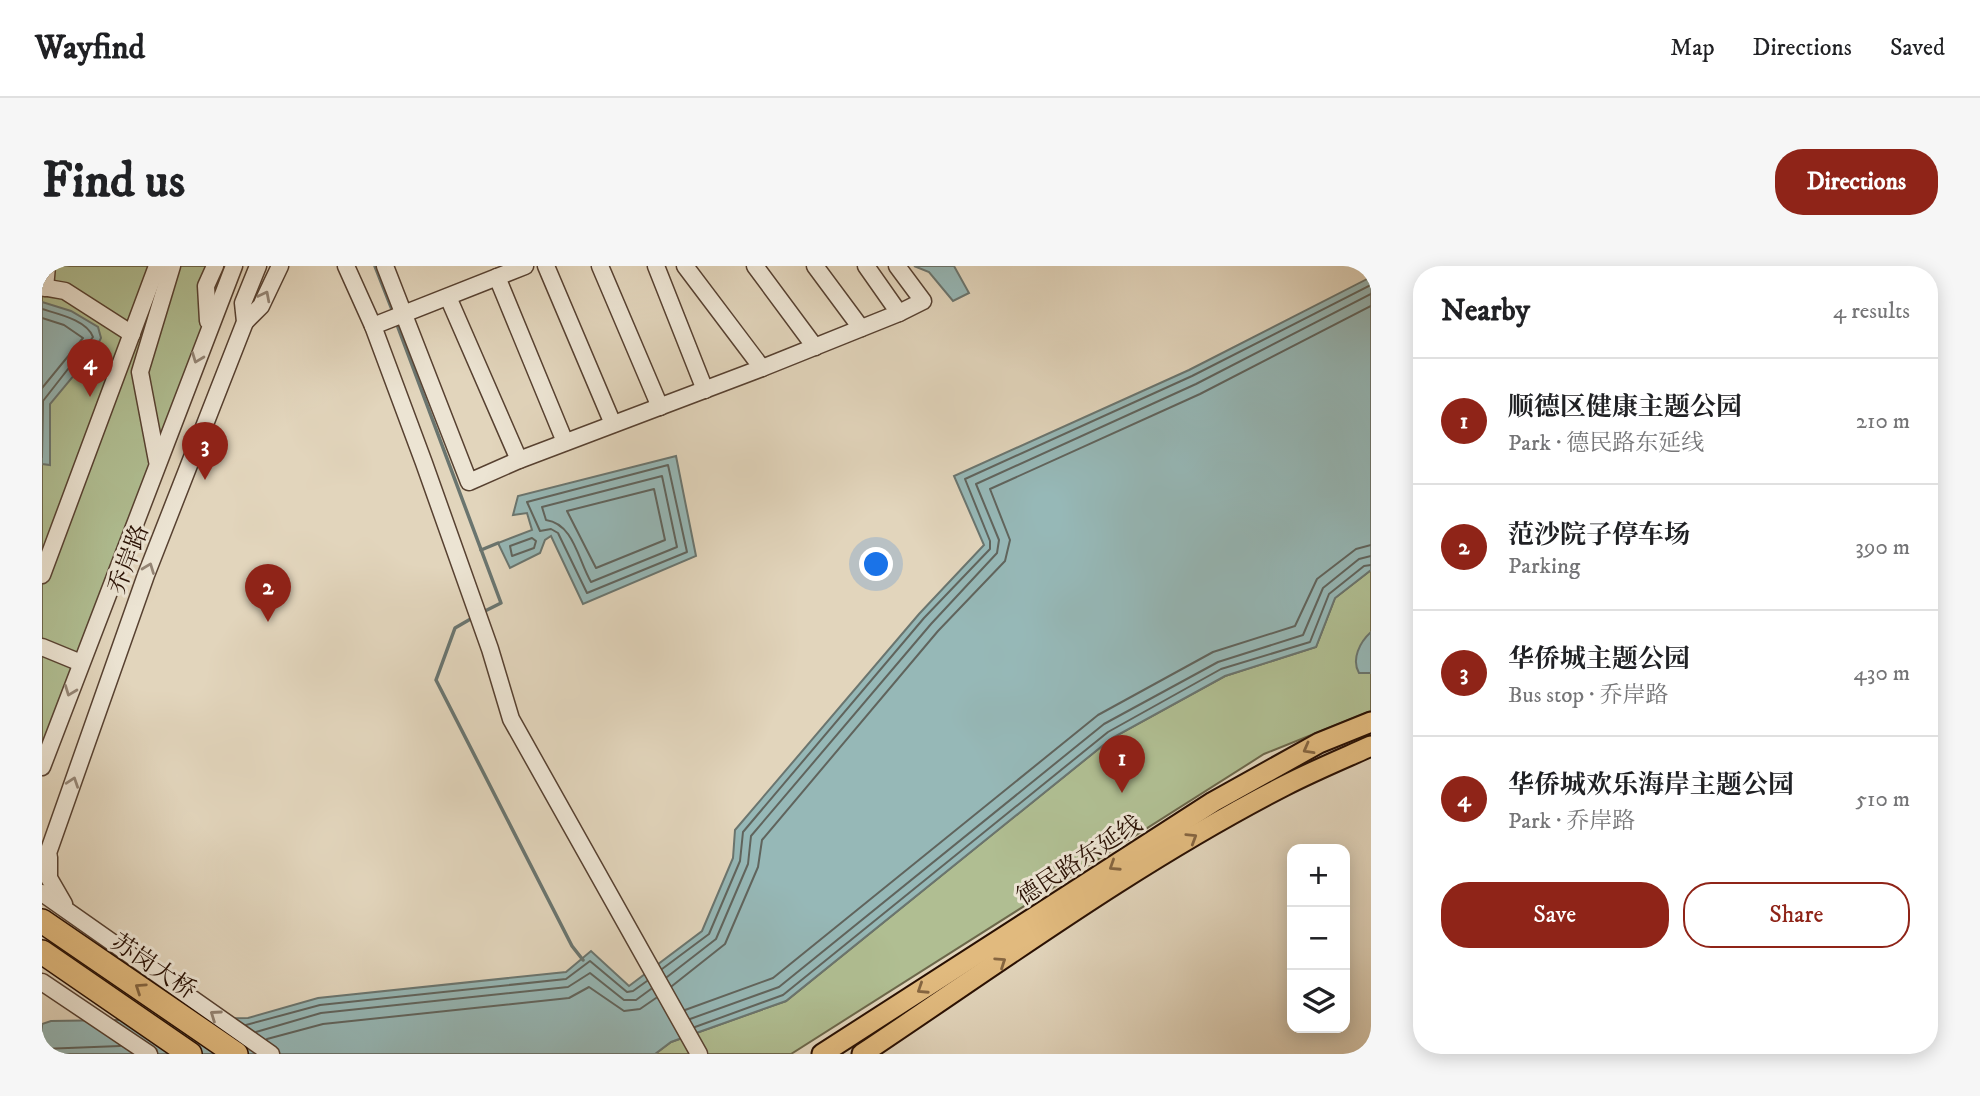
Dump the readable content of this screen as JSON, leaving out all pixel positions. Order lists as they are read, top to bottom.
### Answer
{
  "streets": {
    "highway": ["苏岗大桥"],
    "main road": ["德民路东延线"],
    "street": ["乔岸路"]
  },
  "page": {
    "header": "Wayfind",
    "nav": ["Map", "Directions", "Saved"],
    "buttons": [
      "Directions",
      ["Save", "Share"]
    ],
    "title": "Find us",
    "heading": ["Nearby", "4 results"],
    "pins": [
      "4",
      "3",
      "2",
      "1"
    ],
    "list": [
      {
        "mark": "1",
        "name": "顺德区健康主题公园",
        "note": "Park · 德民路东延线",
        "value": "210 m"
      },
      {
        "mark": "2",
        "name": "范沙院子停车场",
        "note": "Parking",
        "value": "390 m"
      },
      {
        "mark": "3",
        "name": "华侨城主题公园",
        "note": "Bus stop · 乔岸路",
        "value": "430 m"
      },
      {
        "mark": "4",
        "name": "华侨城欢乐海岸主题公园",
        "note": "Park · 乔岸路",
        "value": "510 m"
      }
    ],
    "map_buttons": ["+", "−"]
  }
}
